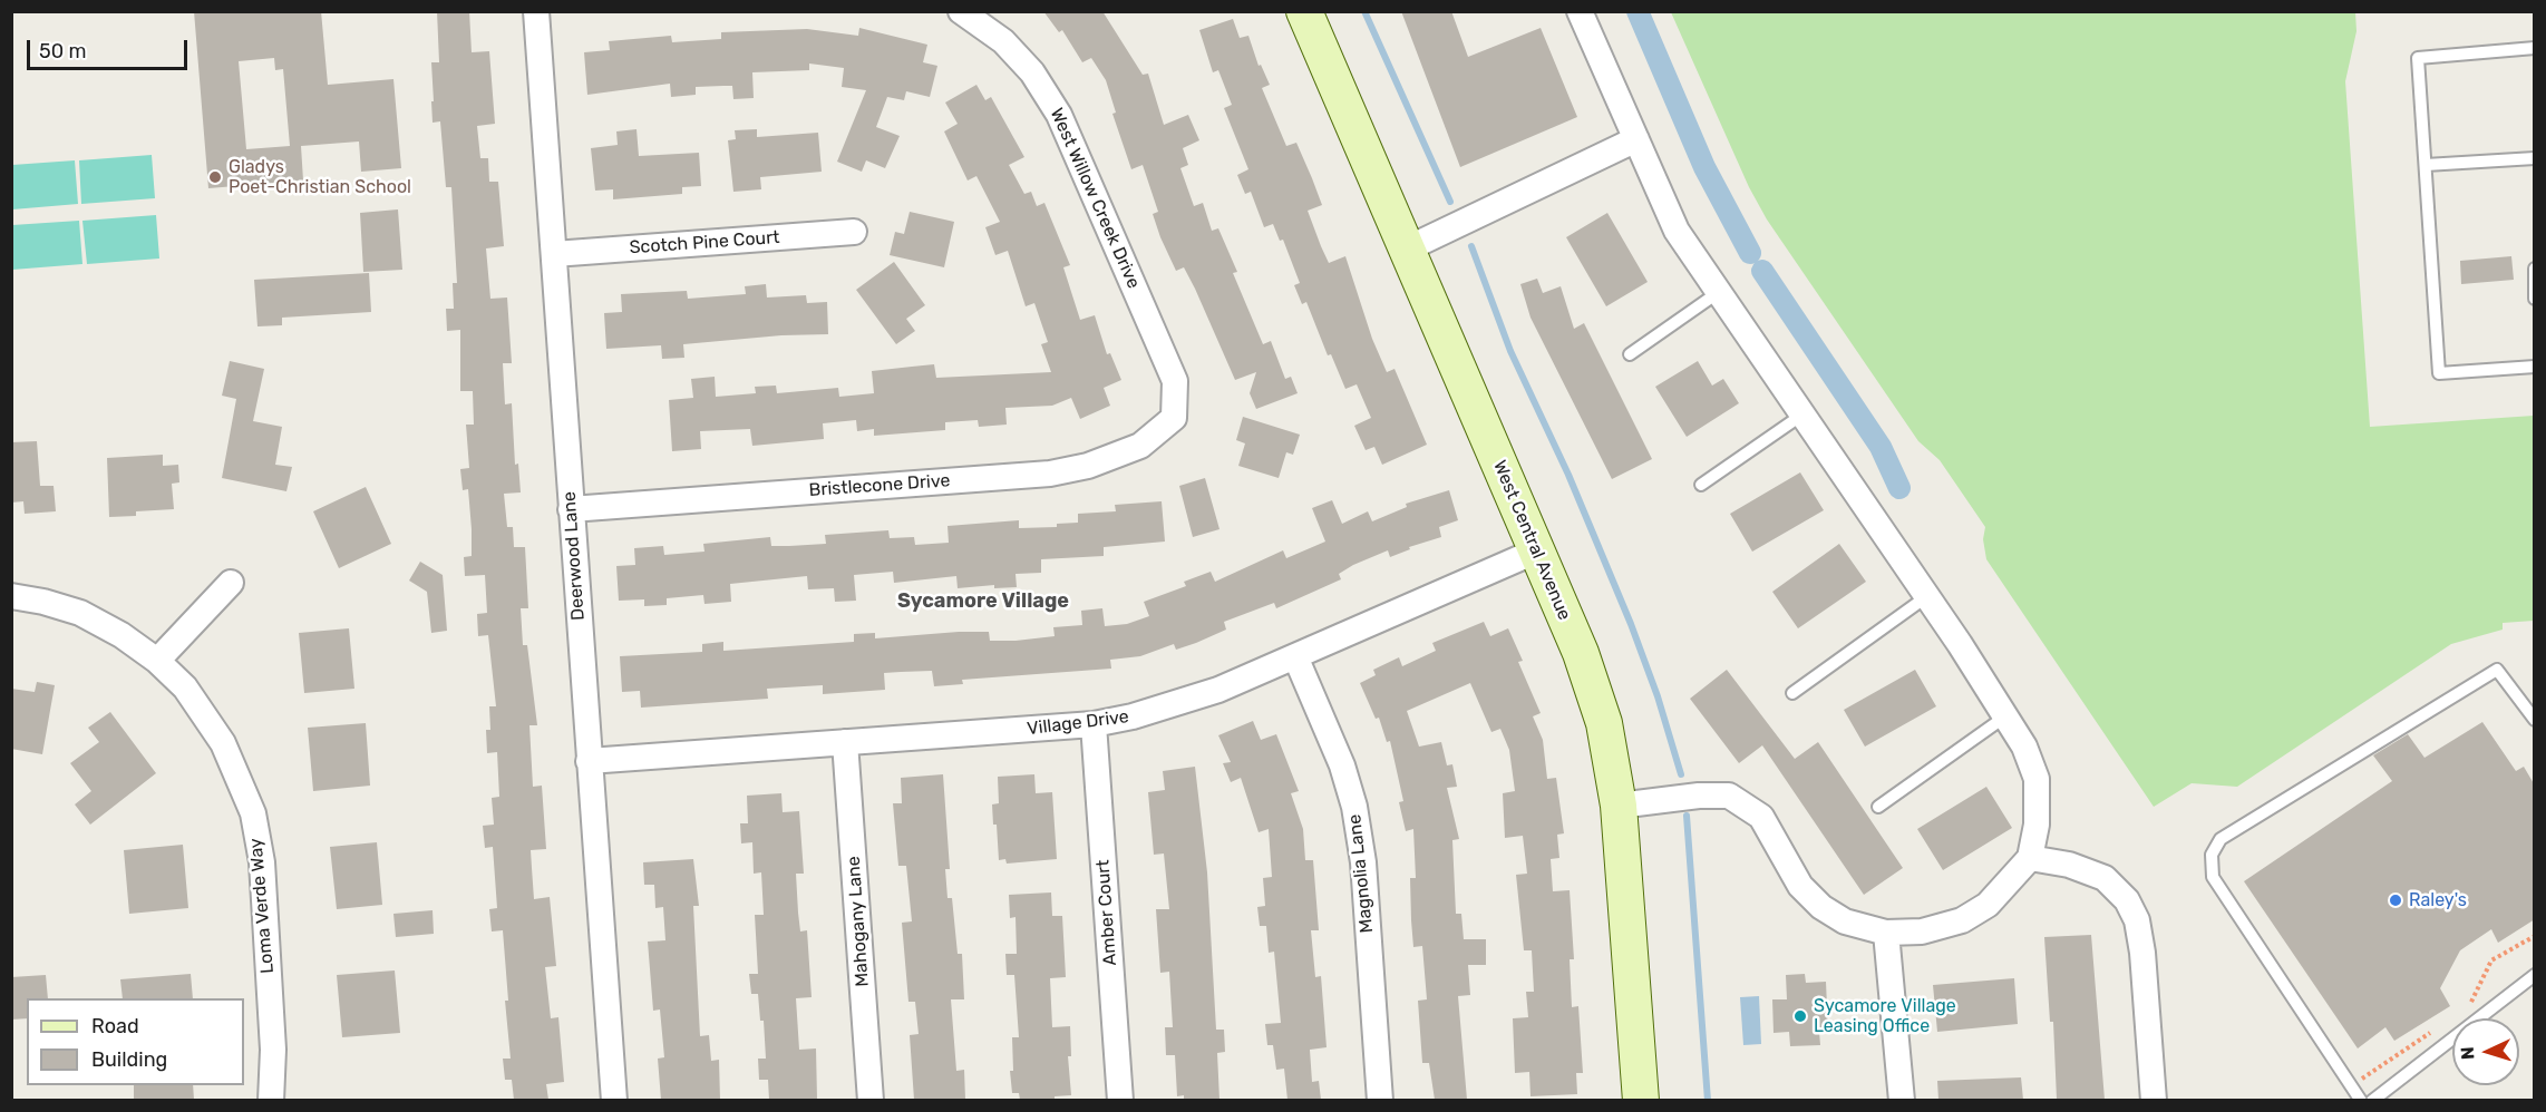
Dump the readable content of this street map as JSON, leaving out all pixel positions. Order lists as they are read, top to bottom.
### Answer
{
  "streets": {
    "street": [
      "West Willow Creek Drive",
      "Scotch Pine Court",
      "Bristlecone Drive",
      "West Central Avenue",
      "Deerwood Lane",
      "Village Drive",
      "Magnolia Lane",
      "Loma Verde Way",
      "Amber Court",
      "Mahogany Lane"
    ]
  },
  "crossings": [
    ["West Willow Creek Drive", "Bristlecone Drive"],
    ["Scotch Pine Court", "Deerwood Lane"],
    ["Bristlecone Drive", "Deerwood Lane"],
    ["West Central Avenue", "Village Drive"],
    ["Deerwood Lane", "Village Drive"],
    ["Village Drive", "Magnolia Lane"],
    ["Village Drive", "Amber Court"],
    ["Village Drive", "Mahogany Lane"]
  ],
  "districts": ["Sycamore Village"],
  "places": ["Gladys Poet-Christian School", "Raley's", "Sycamore Village Leasing Office"],
  "legend": ["Road", "Building"],
  "scale_bar": "50 m",
  "north": "left"
}
